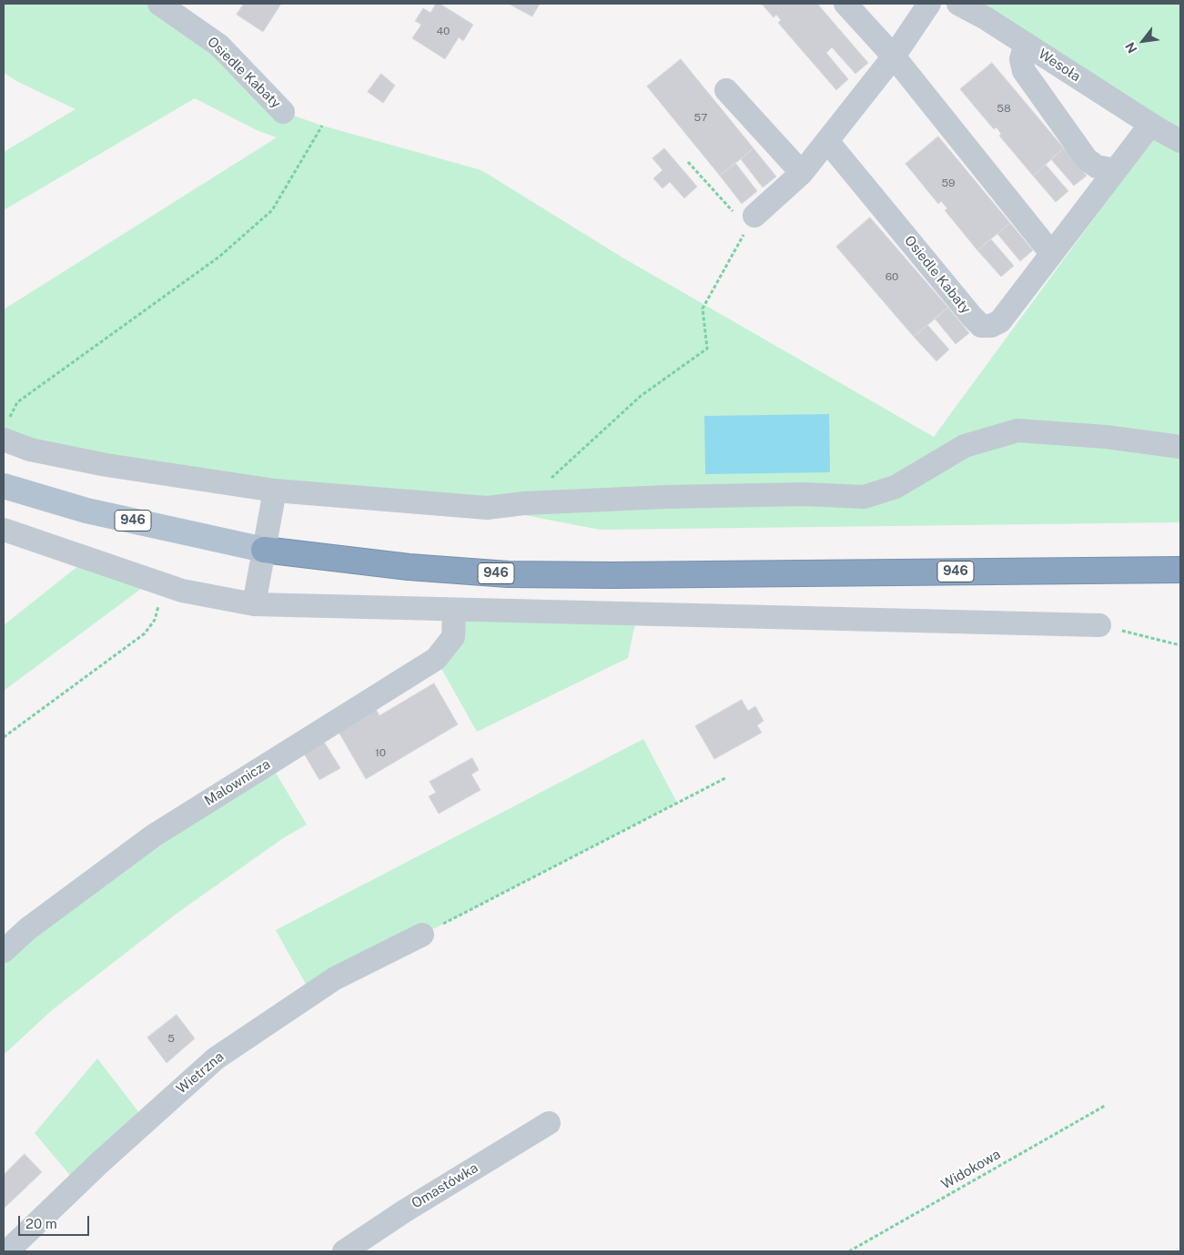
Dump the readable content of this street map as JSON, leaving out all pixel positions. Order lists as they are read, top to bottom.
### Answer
{
  "streets": {
    "highway": ["946"],
    "street": [
      "Wesoła",
      "Osiedle Kabaty",
      "Malownicza",
      "Wietrzna",
      "Omastówka"
    ],
    "path": ["Widokowa"]
  },
  "crossings": [
    ["Wesoła", "Osiedle Kabaty"]
  ],
  "house_numbers": [
    "40",
    "58",
    "57",
    "59",
    "60",
    "10",
    "5"
  ],
  "scale_bar": "20 m",
  "north": "bottom left"
}
